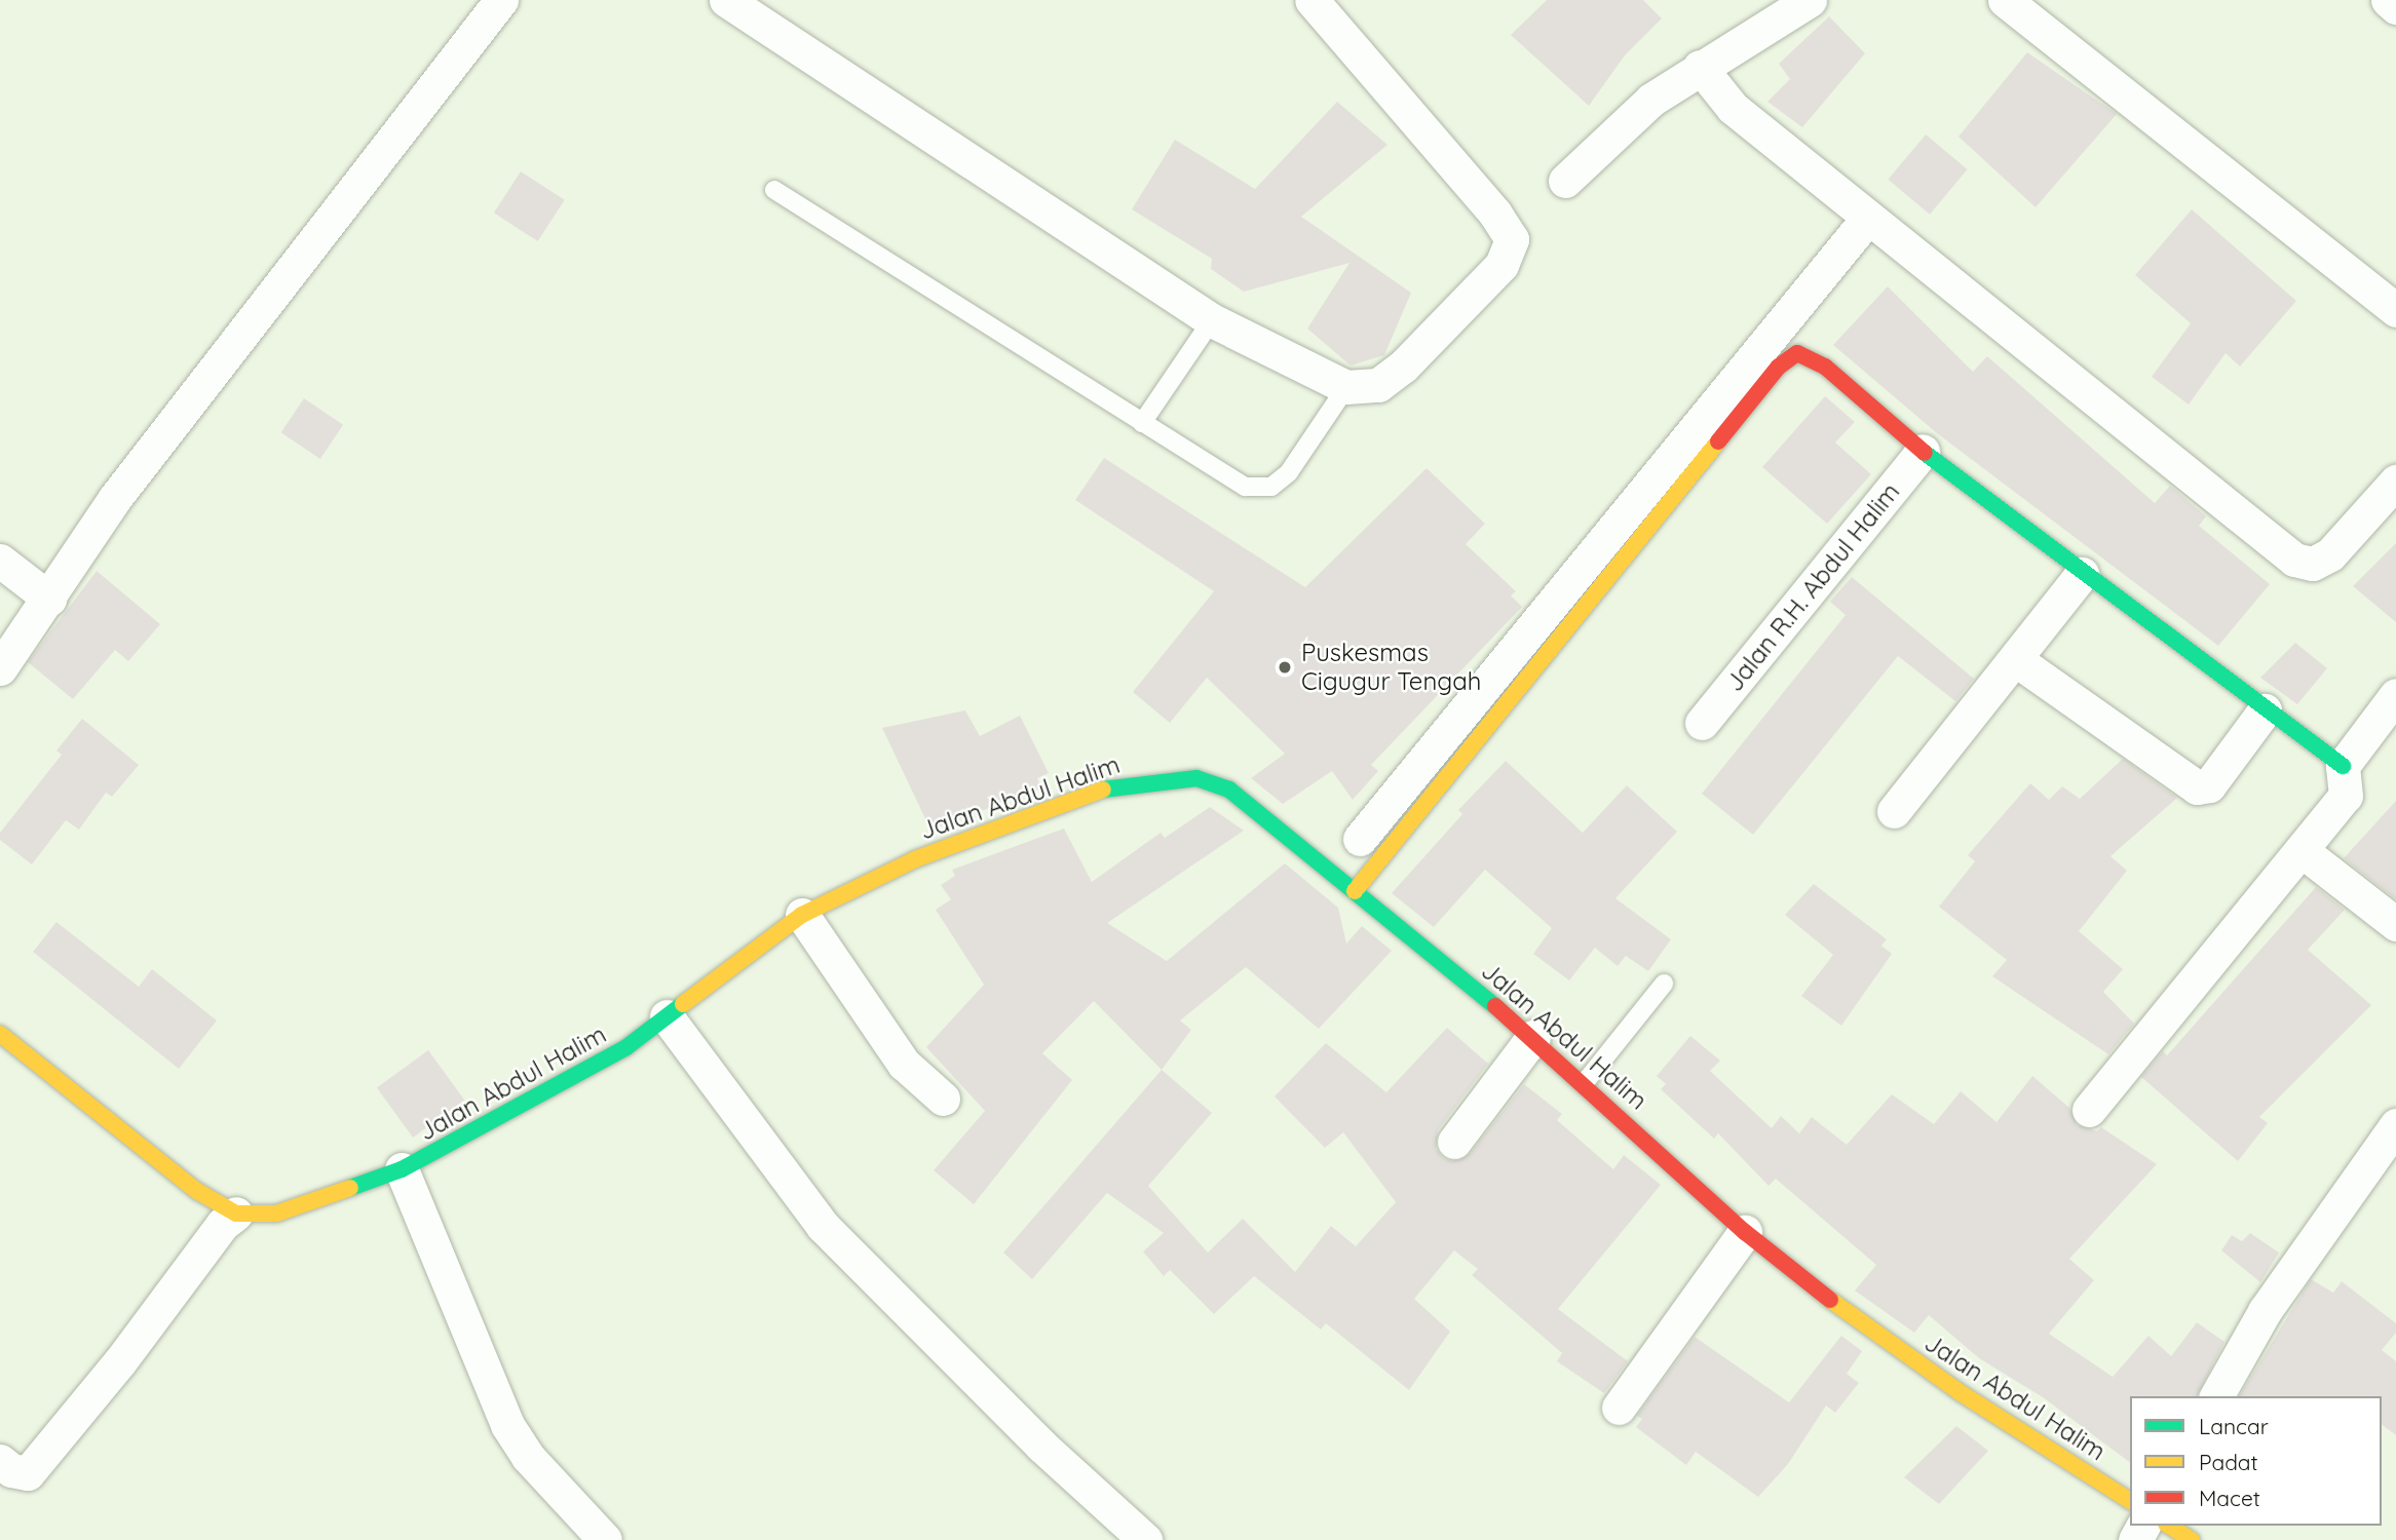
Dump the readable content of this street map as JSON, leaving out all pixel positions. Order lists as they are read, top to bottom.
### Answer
{
  "streets": {
    "street": ["Jalan R.H. Abdul Halim", "Jalan Abdul Halim"]
  },
  "places": ["Puskesmas Cigugur Tengah"],
  "legend": ["Lancar", "Padat", "Macet"]
}
